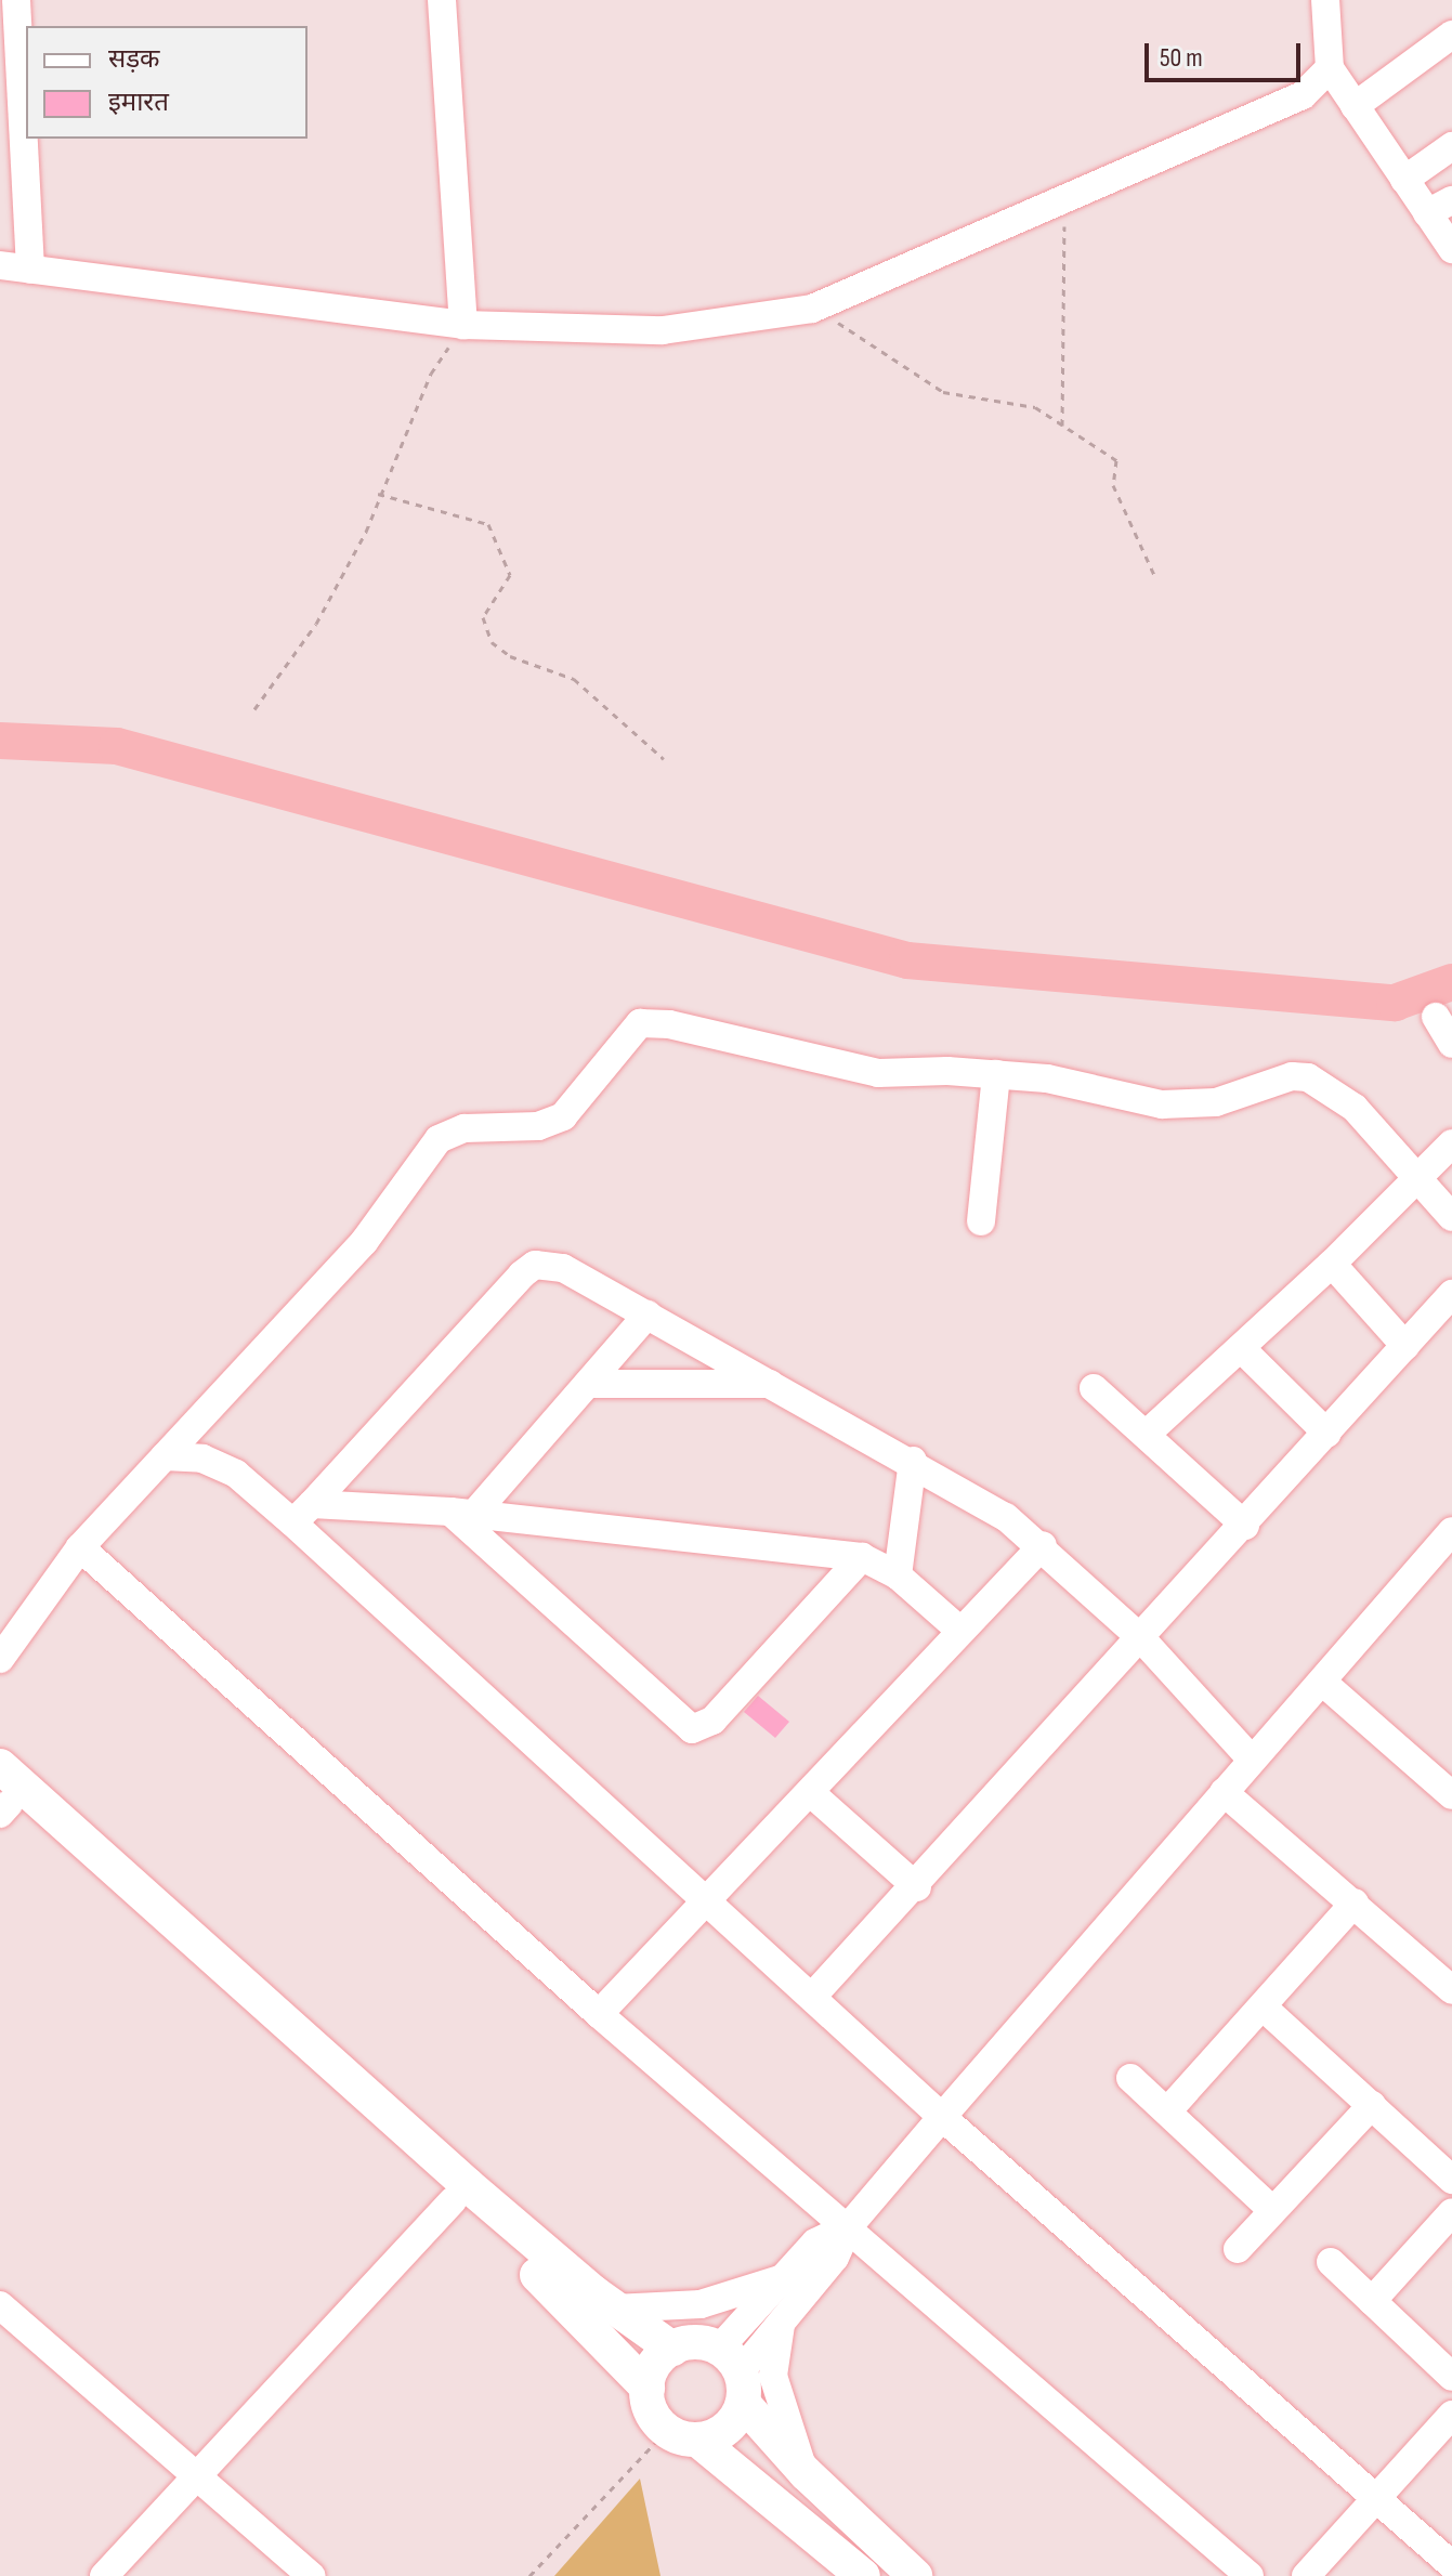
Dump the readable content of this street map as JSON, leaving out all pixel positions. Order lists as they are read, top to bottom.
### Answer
{
  "legend": ["सड़क", "इमारत"],
  "scale_bar": "50 m"
}
